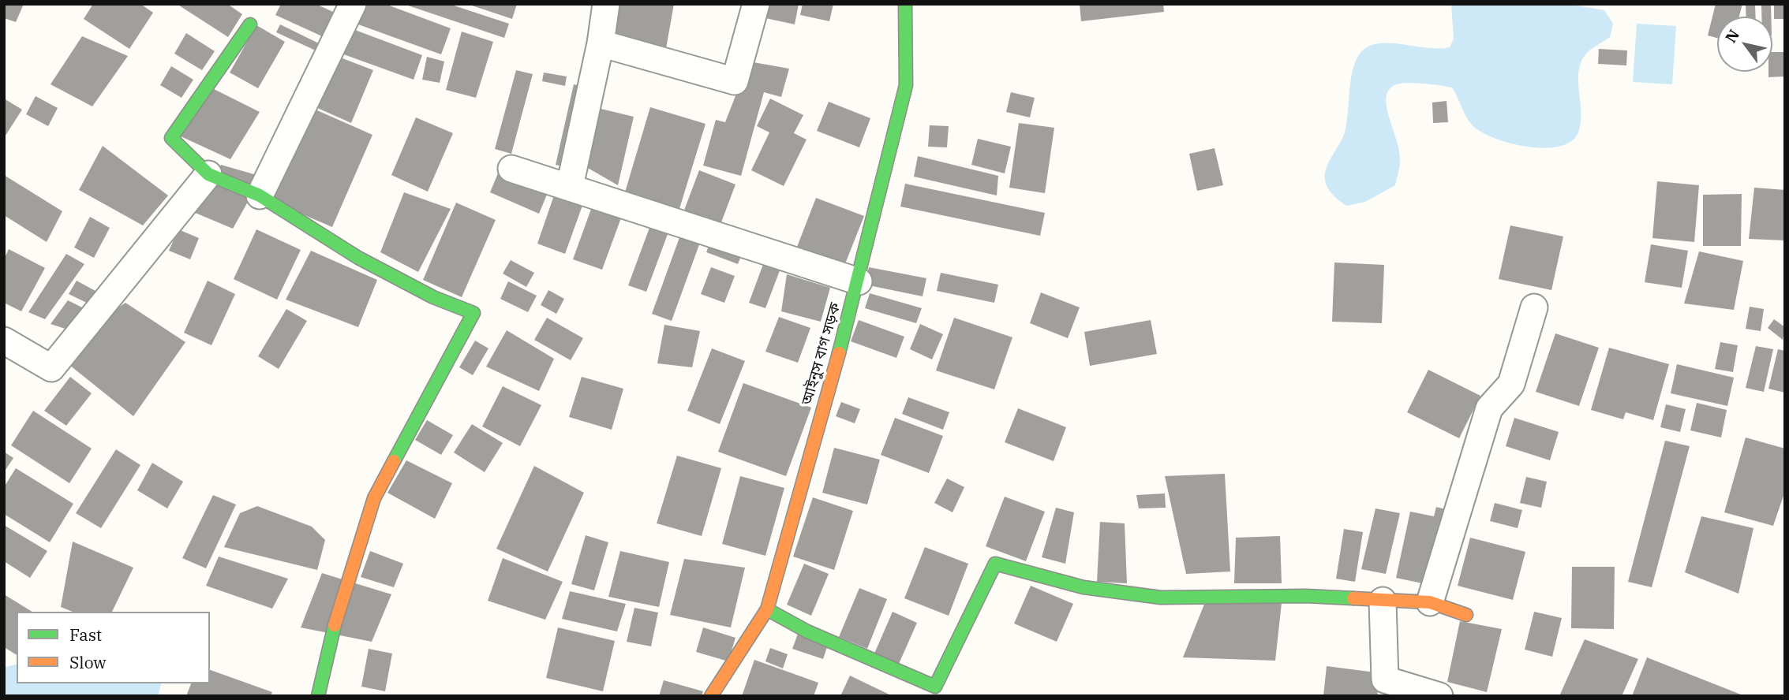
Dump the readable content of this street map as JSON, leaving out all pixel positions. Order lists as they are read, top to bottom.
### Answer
{
  "streets": {
    "street": ["আইনুস বাগ সড়ক"]
  },
  "legend": ["Fast", "Slow"],
  "north": "top left"
}
